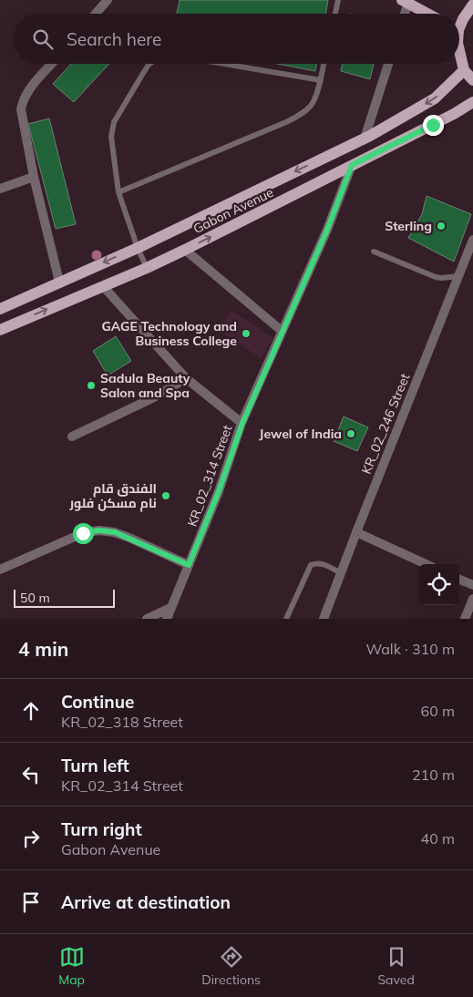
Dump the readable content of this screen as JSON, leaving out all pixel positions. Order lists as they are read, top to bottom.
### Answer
{
  "streets": {
    "main road": ["Gabon Avenue"],
    "street": ["KR_02_246 Street", "KR_02_314 Street"]
  },
  "crossings": [
    ["Gabon Avenue", "KR_02_314 Street"]
  ],
  "places": [
    "Sterling",
    "GAGE Technology and Business College",
    "Sadula Beauty Salon and Spa",
    "Jewel of India",
    "الفندق قام نام مسكن فلور"
  ],
  "scale_bar": "50 m",
  "page": {
    "search": "Search here",
    "scale": "50 m",
    "heading": ["4 min", "Walk · 310 m"],
    "list": [
      ["Continue", "KR_02_318 Street", "60 m"],
      ["Turn left", "KR_02_314 Street", "210 m"],
      ["Turn right", "Gabon Avenue", "40 m"],
      "Arrive at destination"
    ],
    "nav": ["Map", "Directions", "Saved"]
  }
}
